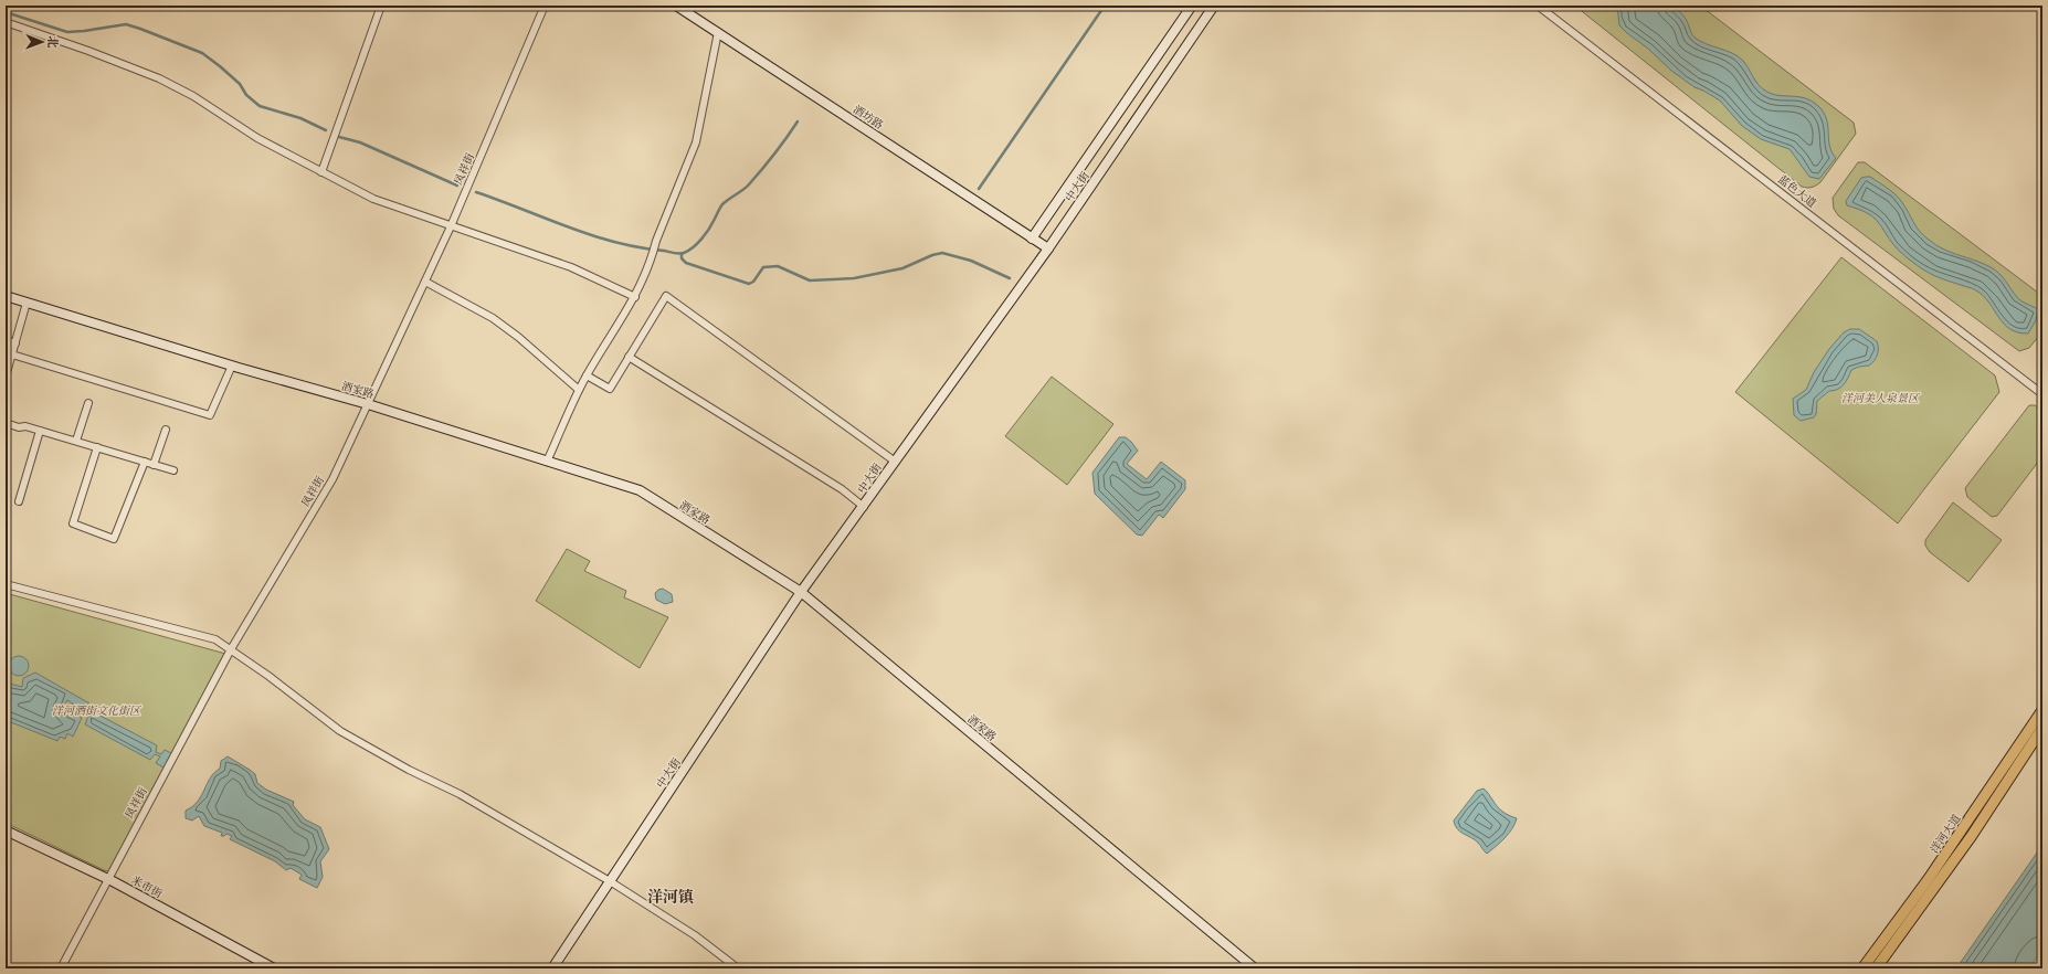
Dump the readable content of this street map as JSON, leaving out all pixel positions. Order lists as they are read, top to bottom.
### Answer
{
  "streets": {
    "main road": ["洋河大道"],
    "street": [
      "酒坊路",
      "凤祥街",
      "中大街",
      "蓝色大道",
      "酒家路",
      "米市街"
    ]
  },
  "crossings": [
    ["酒坊路", "中大街"],
    ["凤祥街", "酒家路"],
    ["凤祥街", "米市街"],
    ["中大街", "酒家路"]
  ],
  "districts": ["洋河镇"],
  "parks": ["洋河美人泉景区", "洋河酒街文化街区"],
  "north": "right"
}
